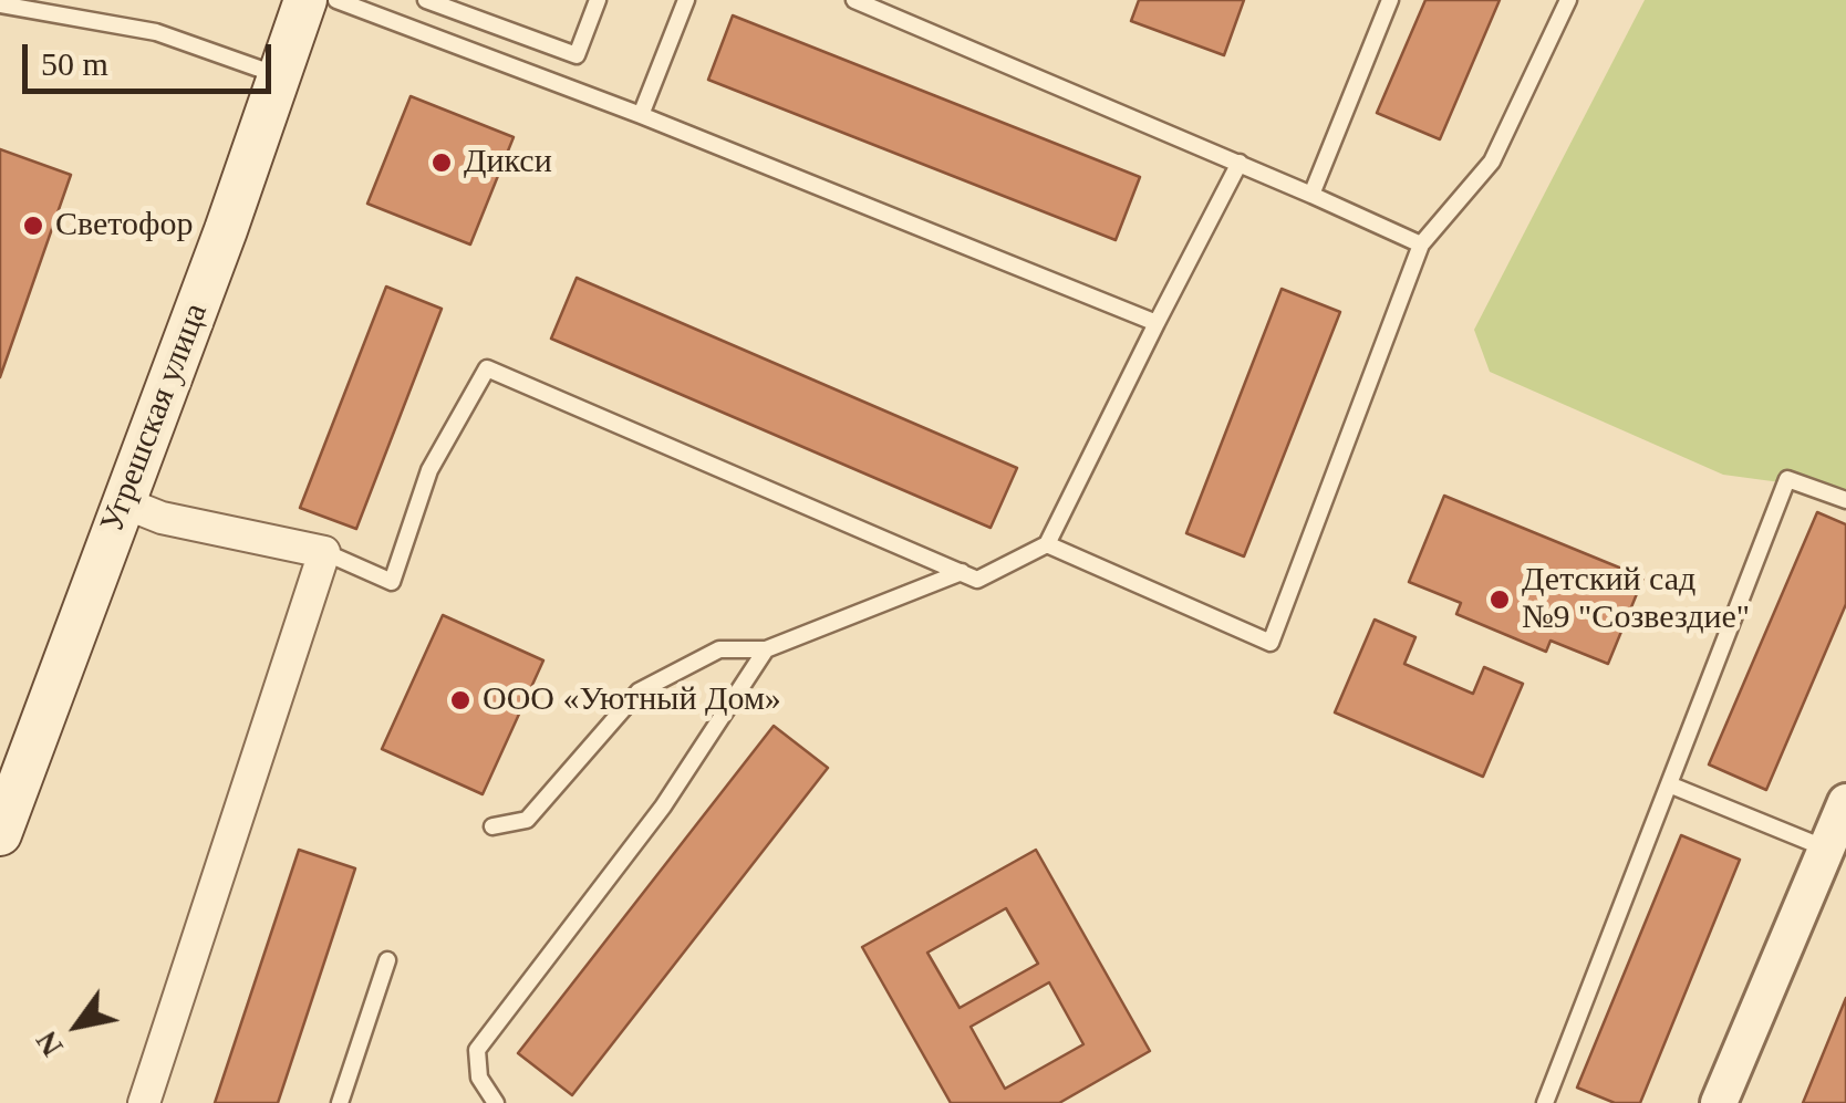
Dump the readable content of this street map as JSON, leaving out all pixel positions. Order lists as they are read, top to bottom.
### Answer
{
  "streets": {
    "main road": ["Угрешская улица"]
  },
  "places": [
    "Дикси",
    "Светофор",
    "Детский сад №9 \"Созвездие\"",
    "ООО «Уютный Дом»"
  ],
  "scale_bar": "50 m",
  "north": "bottom left"
}
